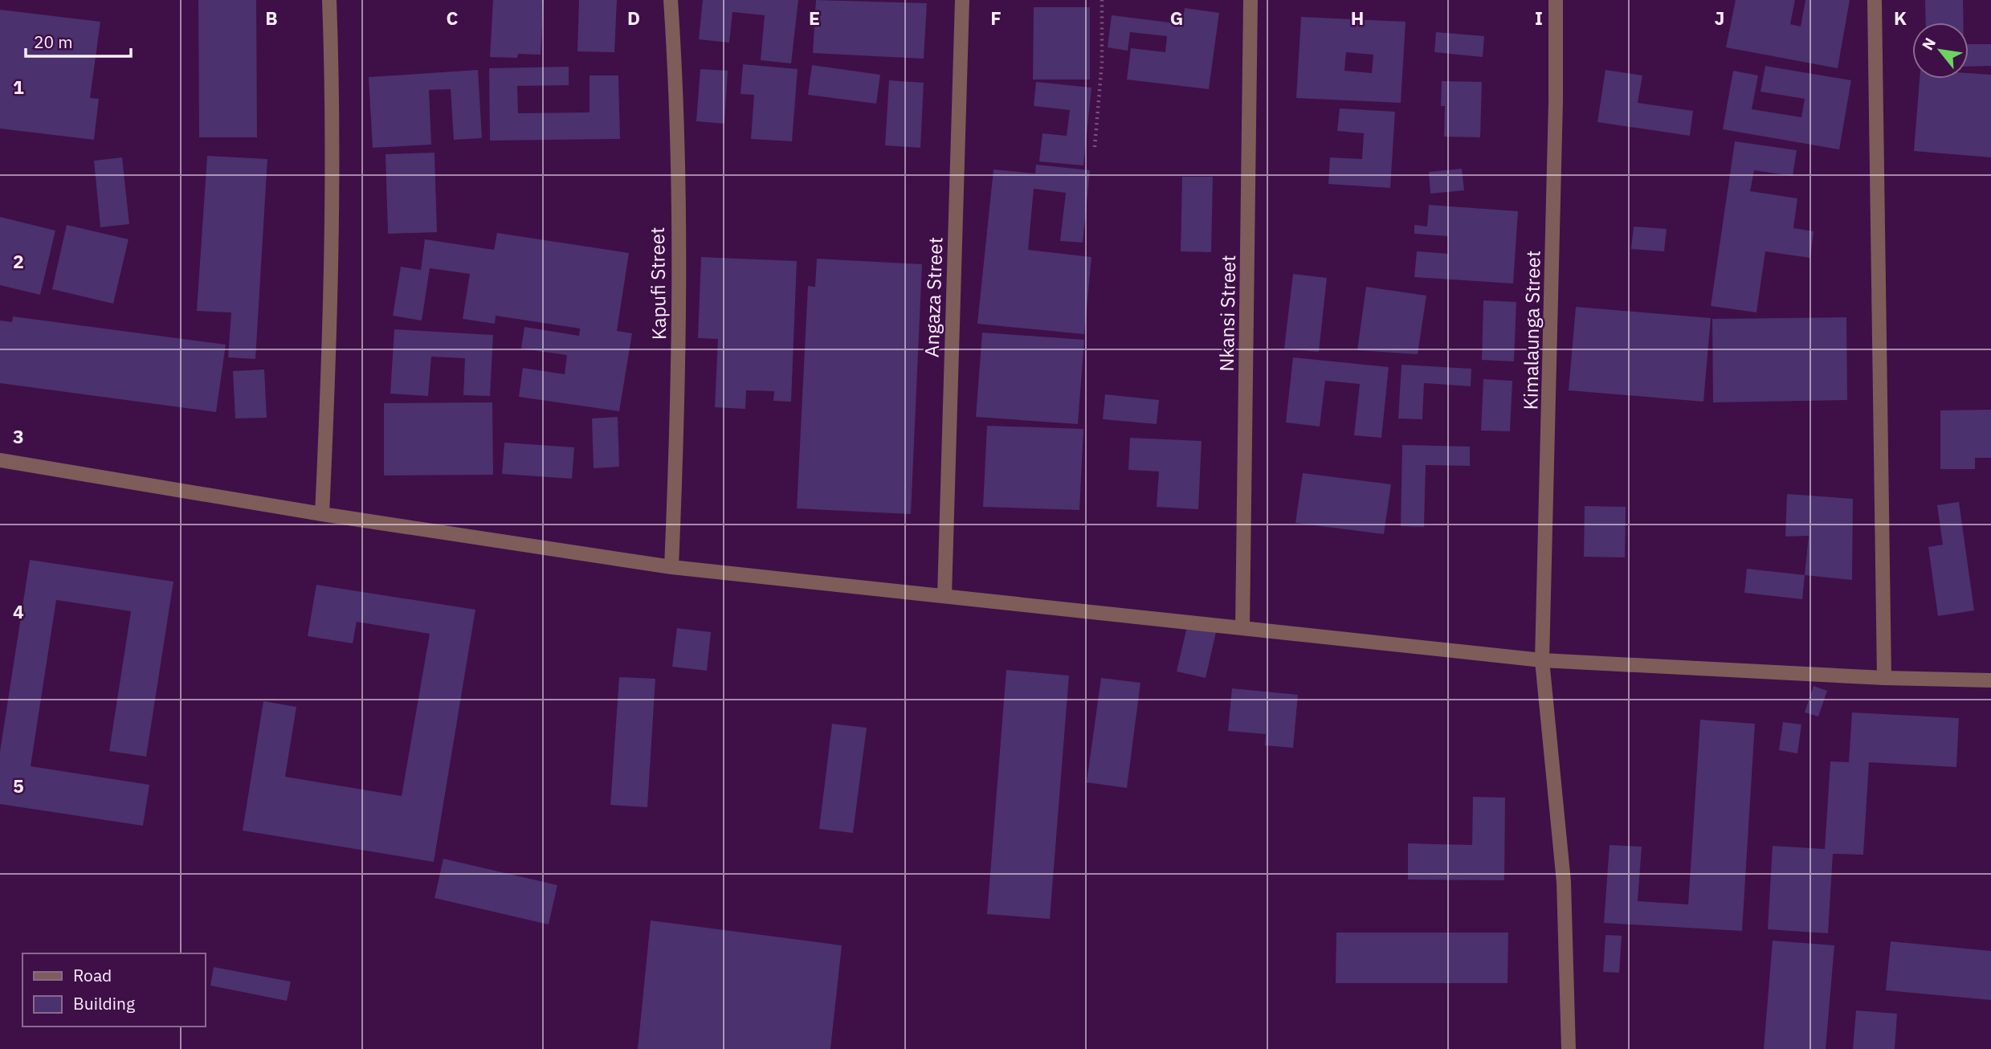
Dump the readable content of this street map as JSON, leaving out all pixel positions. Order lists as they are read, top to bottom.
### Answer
{
  "streets": {
    "street": [
      "Kapufi Street",
      "Angaza Street",
      "Nkansi Street",
      "Kimalaunga Street"
    ]
  },
  "legend": ["Road", "Building"],
  "scale_bar": "20 m",
  "north": "top left",
  "grid": {
    "columns": [
      "B",
      "C",
      "D",
      "E",
      "F",
      "G",
      "H",
      "I",
      "J",
      "K"
    ],
    "rows": [
      "1",
      "2",
      "3",
      "4",
      "5"
    ]
  }
}
